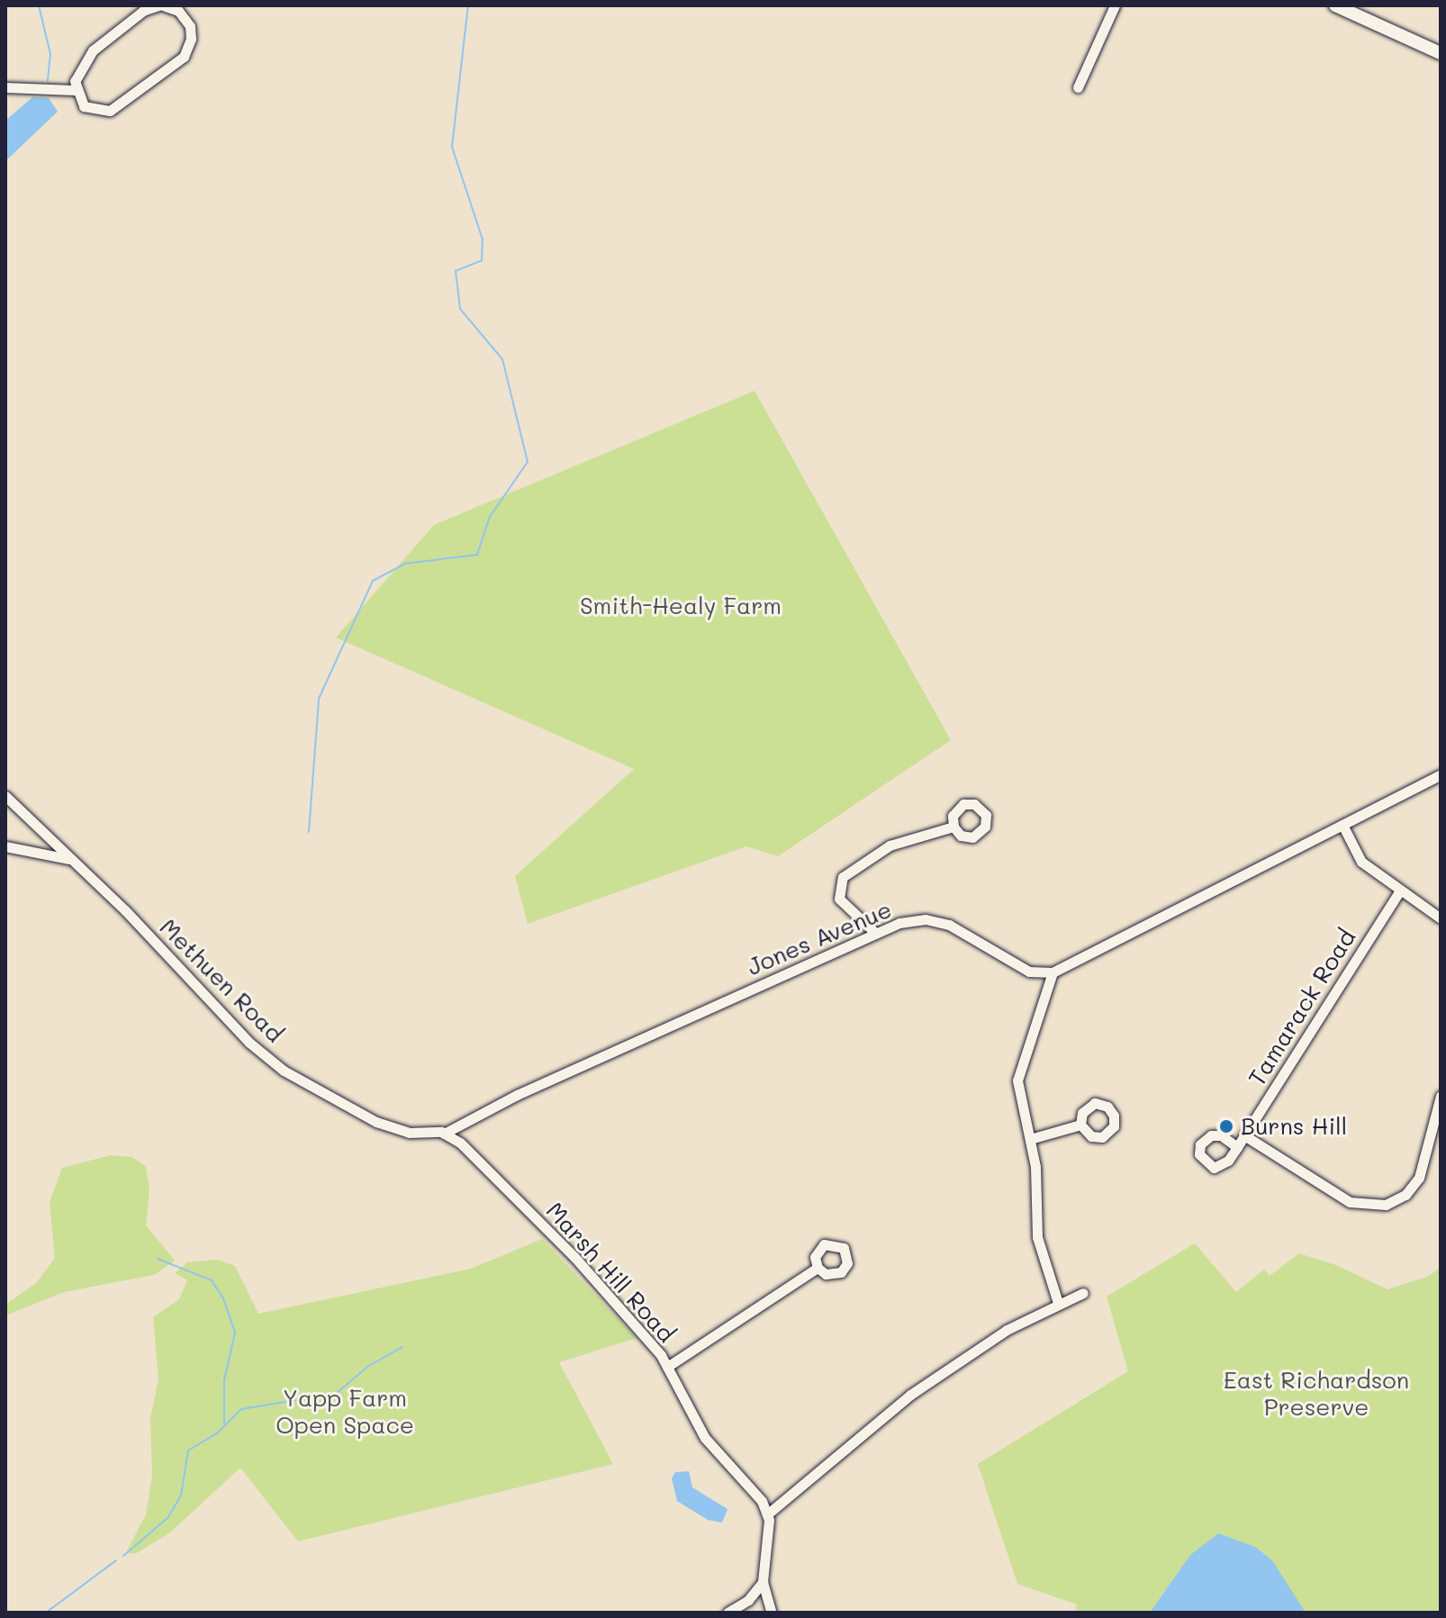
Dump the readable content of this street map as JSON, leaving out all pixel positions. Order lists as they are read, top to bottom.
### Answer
{
  "streets": {
    "street": [
      "Jones Avenue",
      "Methuen Road",
      "Tamarack Road",
      "Marsh Hill Road"
    ]
  },
  "crossings": [
    ["Jones Avenue", "Methuen Road"],
    ["Jones Avenue", "Marsh Hill Road"],
    ["Methuen Road", "Marsh Hill Road"]
  ],
  "parks": ["Smith-Healy Farm", "East Richardson Preserve", "Yapp Farm Open Space"],
  "places": ["Burns Hill"]
}
